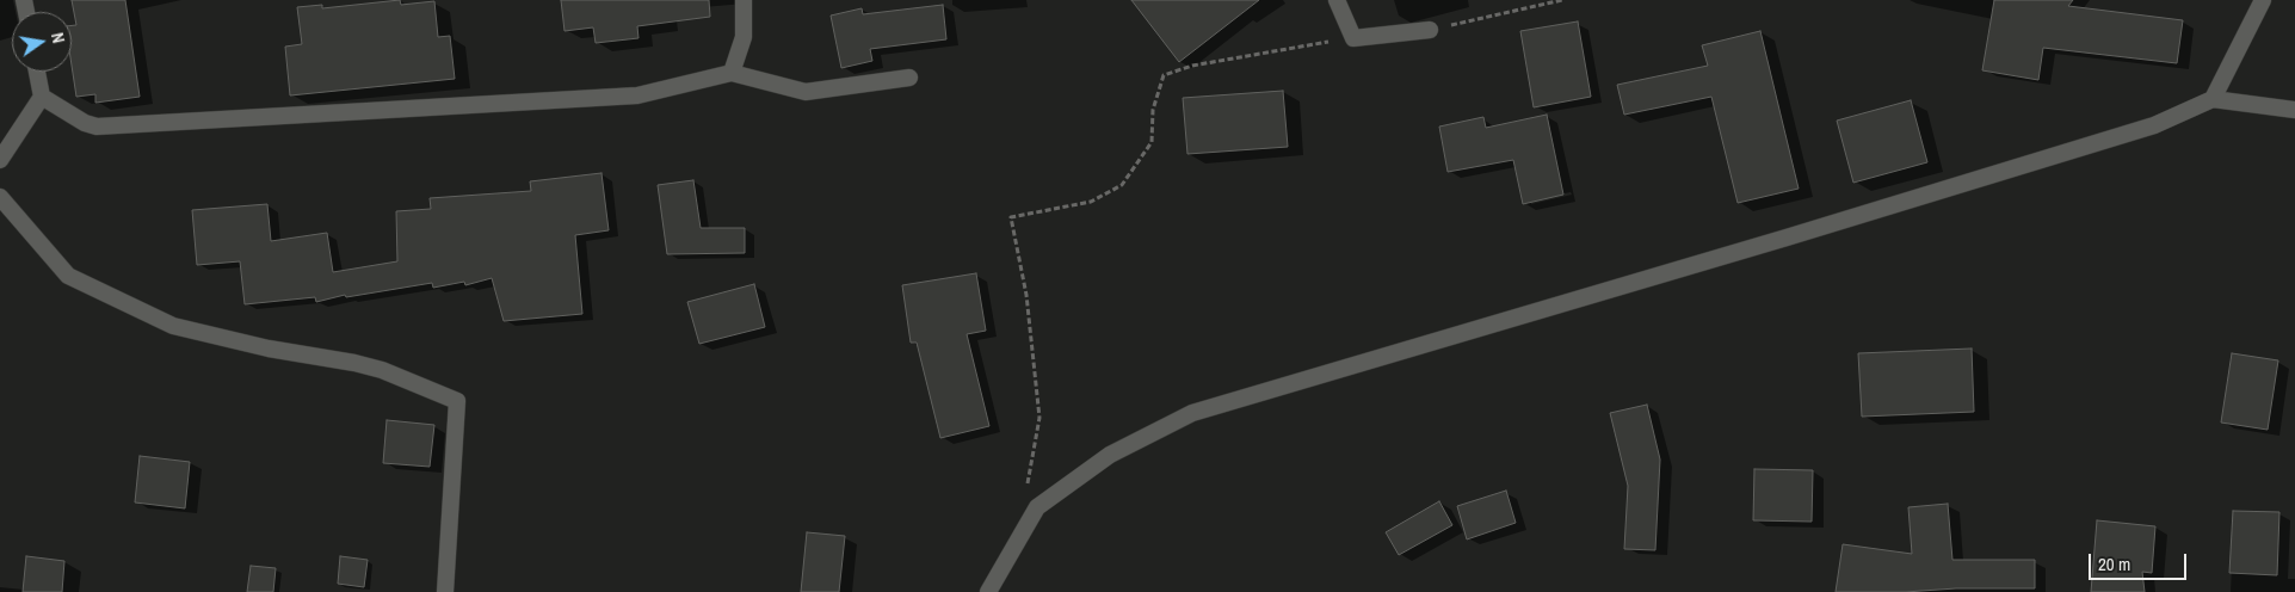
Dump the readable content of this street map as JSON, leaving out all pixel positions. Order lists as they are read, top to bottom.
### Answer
{
  "scale_bar": "20 m",
  "north": "right"
}
